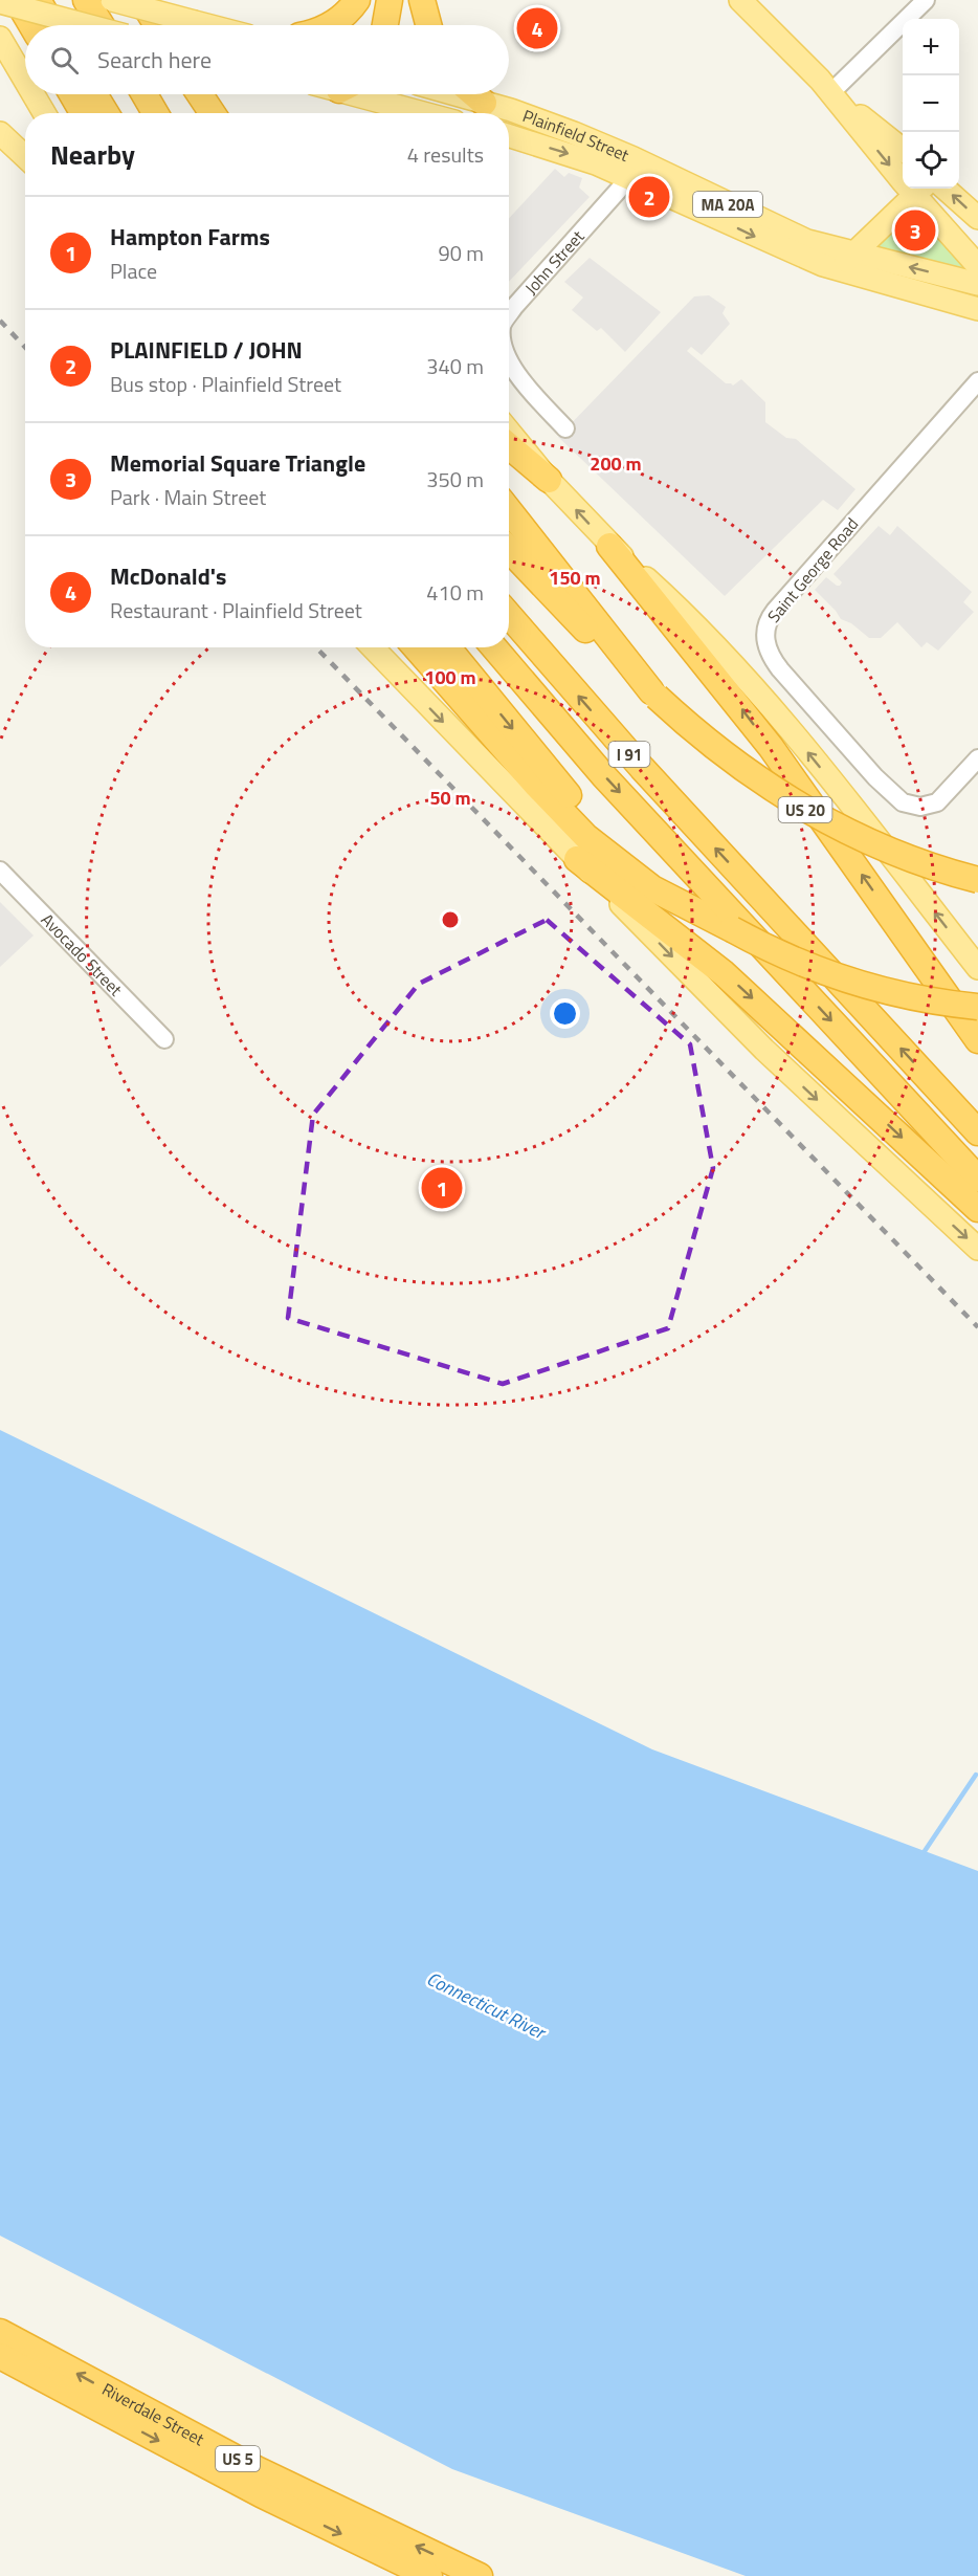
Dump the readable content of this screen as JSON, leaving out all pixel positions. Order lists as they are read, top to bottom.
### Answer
{
  "streets": {
    "highway": [
      "I 91",
      "US 20",
      "Riverdale Street",
      "US 5"
    ],
    "main road": ["Plainfield Street", "MA 20A"],
    "street": ["John Street", "Saint George Road", "Avocado Street"]
  },
  "crossings": [
    ["Plainfield Street", "John Street"]
  ],
  "water": ["Connecticut River"],
  "page": {
    "pins": [
      "4",
      "2",
      "3",
      "1"
    ],
    "map_buttons": ["+", "−"],
    "search": "Search here",
    "heading": ["Nearby", "4 results"],
    "list": [
      {
        "mark": "1",
        "name": "Hampton Farms",
        "note": "Place",
        "value": "90 m"
      },
      {
        "mark": "2",
        "name": "PLAINFIELD / JOHN",
        "note": "Bus stop · Plainfield Street",
        "value": "340 m"
      },
      {
        "mark": "3",
        "name": "Memorial Square Triangle",
        "note": "Park · Main Street",
        "value": "350 m"
      },
      {
        "mark": "4",
        "name": "McDonald's",
        "note": "Restaurant · Plainfield Street",
        "value": "410 m"
      }
    ]
  },
  "rings": [
    "200 m",
    "150 m",
    "100 m",
    "50 m"
  ]
}
